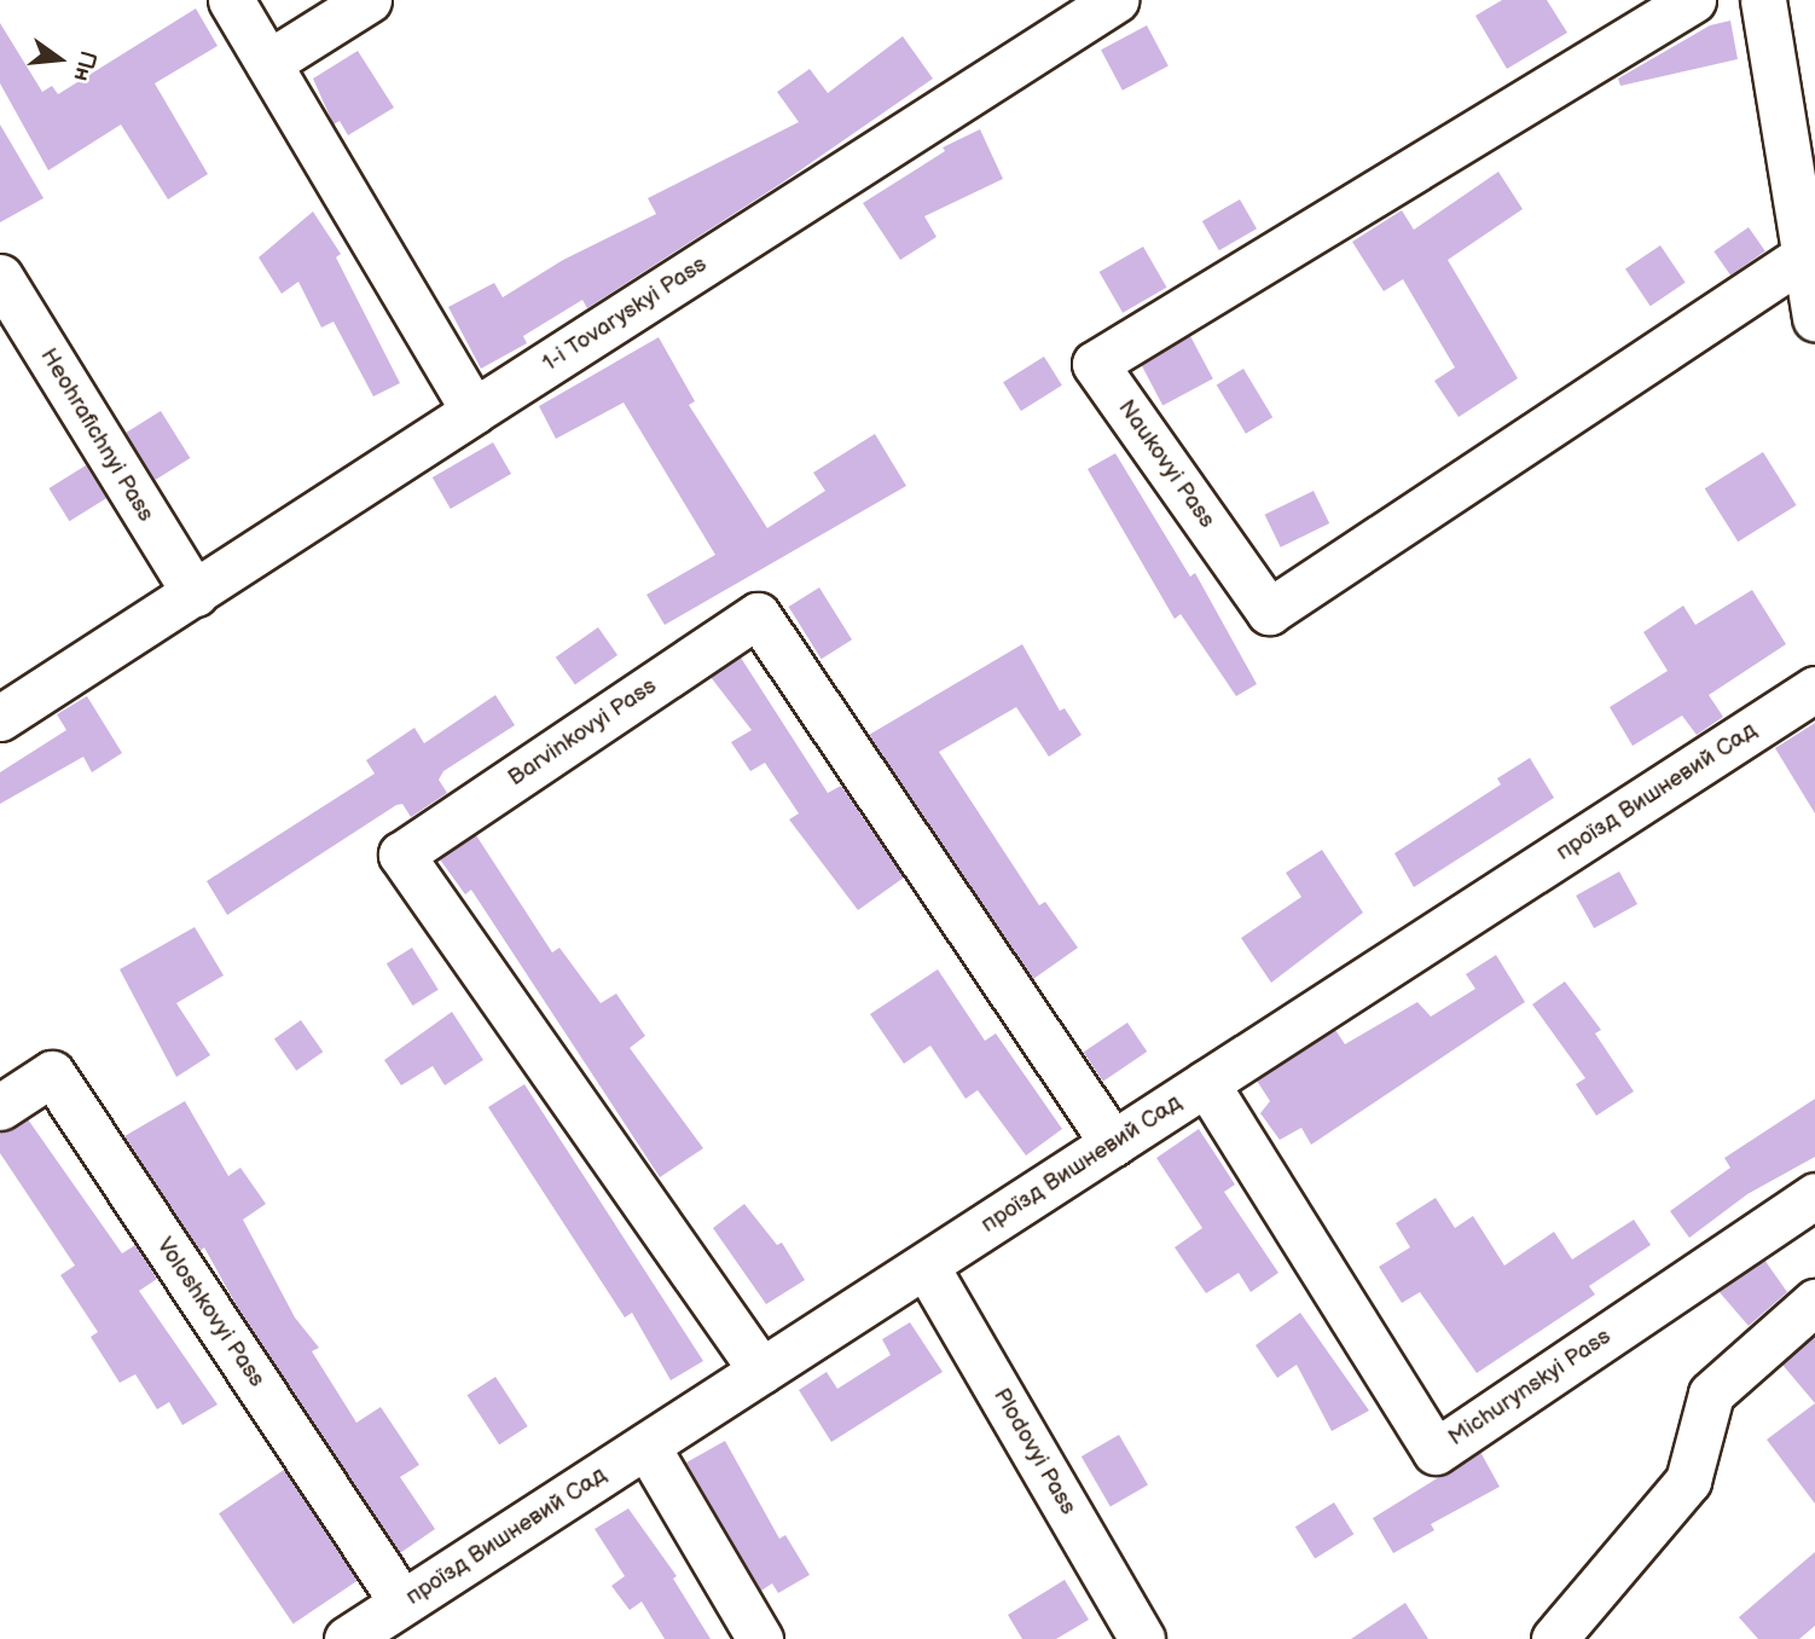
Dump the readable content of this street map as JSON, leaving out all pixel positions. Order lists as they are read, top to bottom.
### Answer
{
  "streets": {
    "street": [
      "1-i Tovaryskyi Pass",
      "Heohrafichnyi Pass",
      "Naukovyi Pass",
      "Barvinkovyi Pass",
      "проїзд Вишневий Сад",
      "Voloshkovyi Pass",
      "Michurynskyi Pass",
      "Plodovyi Pass"
    ]
  },
  "crossings": [
    ["Barvinkovyi Pass", "проїзд Вишневий Сад"],
    ["проїзд Вишневий Сад", "Voloshkovyi Pass"],
    ["проїзд Вишневий Сад", "Michurynskyi Pass"],
    ["проїзд Вишневий Сад", "Plodovyi Pass"]
  ],
  "north": "right"
}
